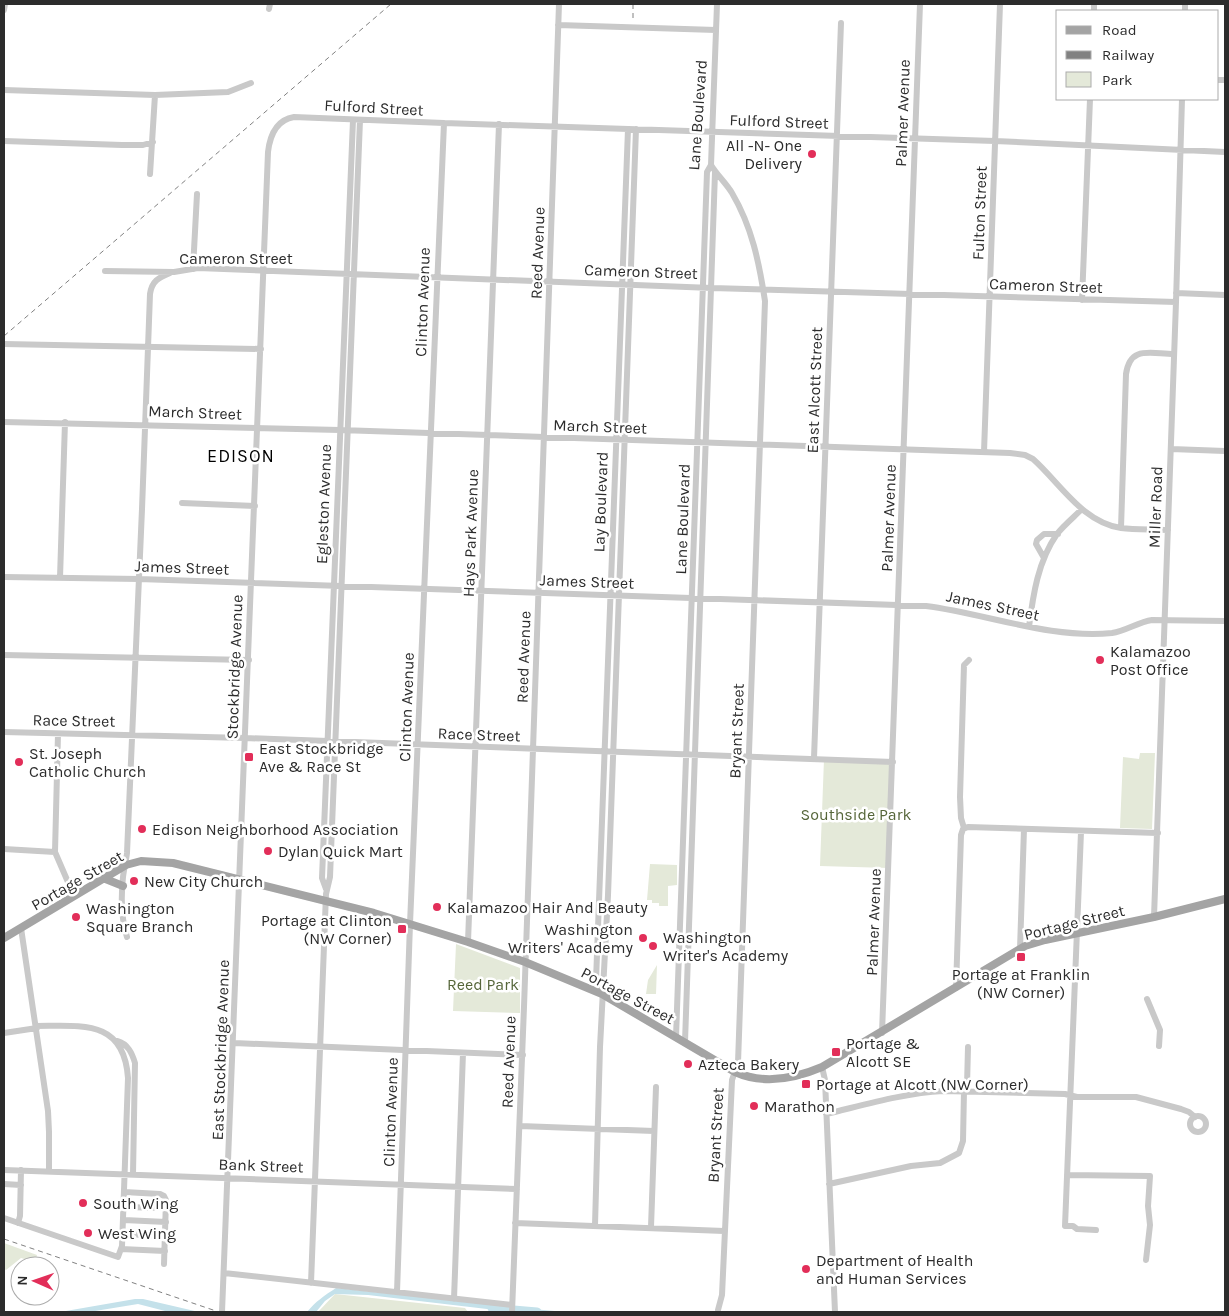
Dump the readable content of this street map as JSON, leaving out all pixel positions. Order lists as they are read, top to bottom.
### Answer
{
  "streets": {
    "main road": ["Portage Street"],
    "street": [
      "Fulford Street",
      "Palmer Avenue",
      "Lane Boulevard",
      "Fulton Street",
      "Reed Avenue",
      "Cameron Street",
      "Clinton Avenue",
      "East Alcott Street",
      "March Street",
      "Lay Boulevard",
      "Egleston Avenue",
      "Miller Road",
      "Hays Park Avenue",
      "James Street",
      "Stockbridge Avenue",
      "Race Street",
      "Bryant Street",
      "East Stockbridge Avenue",
      "Bank Street"
    ]
  },
  "crossings": [
    ["Fulford Street", "Palmer Avenue"],
    ["Fulford Street", "Lane Boulevard"],
    ["Fulford Street", "Fulton Street"],
    ["Fulford Street", "Reed Avenue"],
    ["Fulford Street", "Clinton Avenue"],
    ["Fulford Street", "East Alcott Street"],
    ["Fulford Street", "Lay Boulevard"],
    ["Fulford Street", "Egleston Avenue"],
    ["Fulford Street", "Miller Road"],
    ["Fulford Street", "Hays Park Avenue"],
    ["Fulford Street", "Stockbridge Avenue"],
    ["Palmer Avenue", "Cameron Street"],
    ["Palmer Avenue", "March Street"],
    ["Palmer Avenue", "James Street"],
    ["Palmer Avenue", "Race Street"],
    ["Palmer Avenue", "Portage Street"],
    ["Lane Boulevard", "Cameron Street"],
    ["Lane Boulevard", "March Street"],
    ["Lane Boulevard", "James Street"],
    ["Lane Boulevard", "Race Street"],
    ["Lane Boulevard", "Bryant Street"],
    ["Lane Boulevard", "Portage Street"],
    ["Fulton Street", "Cameron Street"],
    ["Fulton Street", "March Street"],
    ["Reed Avenue", "Cameron Street"],
    ["Reed Avenue", "March Street"],
    ["Reed Avenue", "James Street"],
    ["Reed Avenue", "Race Street"],
    ["Reed Avenue", "Portage Street"],
    ["Reed Avenue", "Bank Street"],
    ["Cameron Street", "Clinton Avenue"],
    ["Cameron Street", "East Alcott Street"],
    ["Cameron Street", "Lay Boulevard"],
    ["Cameron Street", "Egleston Avenue"],
    ["Cameron Street", "Miller Road"],
    ["Cameron Street", "Hays Park Avenue"],
    ["Cameron Street", "Stockbridge Avenue"],
    ["Cameron Street", "Bryant Street"],
    ["Clinton Avenue", "March Street"],
    ["Clinton Avenue", "James Street"],
    ["Clinton Avenue", "Race Street"],
    ["Clinton Avenue", "Portage Street"],
    ["Clinton Avenue", "Bank Street"],
    ["East Alcott Street", "March Street"],
    ["East Alcott Street", "James Street"],
    ["East Alcott Street", "Race Street"],
    ["March Street", "Lay Boulevard"],
    ["March Street", "Egleston Avenue"],
    ["March Street", "Miller Road"],
    ["March Street", "Hays Park Avenue"],
    ["March Street", "Stockbridge Avenue"],
    ["March Street", "Bryant Street"],
    ["Lay Boulevard", "James Street"],
    ["Lay Boulevard", "Race Street"],
    ["Lay Boulevard", "Portage Street"],
    ["Egleston Avenue", "James Street"],
    ["Egleston Avenue", "Race Street"],
    ["Egleston Avenue", "Portage Street"],
    ["Egleston Avenue", "Bank Street"],
    ["Miller Road", "James Street"],
    ["Miller Road", "Portage Street"],
    ["Hays Park Avenue", "James Street"],
    ["Hays Park Avenue", "Race Street"],
    ["Hays Park Avenue", "Portage Street"],
    ["James Street", "Stockbridge Avenue"],
    ["James Street", "Bryant Street"],
    ["Stockbridge Avenue", "Race Street"],
    ["Stockbridge Avenue", "Portage Street"],
    ["Stockbridge Avenue", "East Stockbridge Avenue"],
    ["Race Street", "Bryant Street"],
    ["Bryant Street", "Portage Street"],
    ["Portage Street", "East Stockbridge Avenue"],
    ["East Stockbridge Avenue", "Bank Street"]
  ],
  "districts": ["EDISON"],
  "parks": ["Southside Park", "Reed Park"],
  "places": {
    "other": [
      "All -N- One Delivery",
      "Kalamazoo Post Office",
      "St. Joseph Catholic Church",
      "Edison Neighborhood Association",
      "Dylan Quick Mart",
      "New City Church",
      "Kalamazoo Hair And Beauty",
      "Washington Square Branch",
      "Washington Writers' Academy",
      "Washington Writer's Academy",
      "Azteca Bakery",
      "Marathon",
      "South Wing",
      "West Wing",
      "Department of Health and Human Services"
    ],
    "transit": [
      "East Stockbridge Ave & Race St",
      "Portage at Clinton (NW Corner)",
      "Portage at Franklin (NW Corner)",
      "Portage & Alcott SE",
      "Portage at Alcott (NW Corner)"
    ]
  },
  "legend": ["Road", "Railway", "Park"],
  "north": "left"
}
